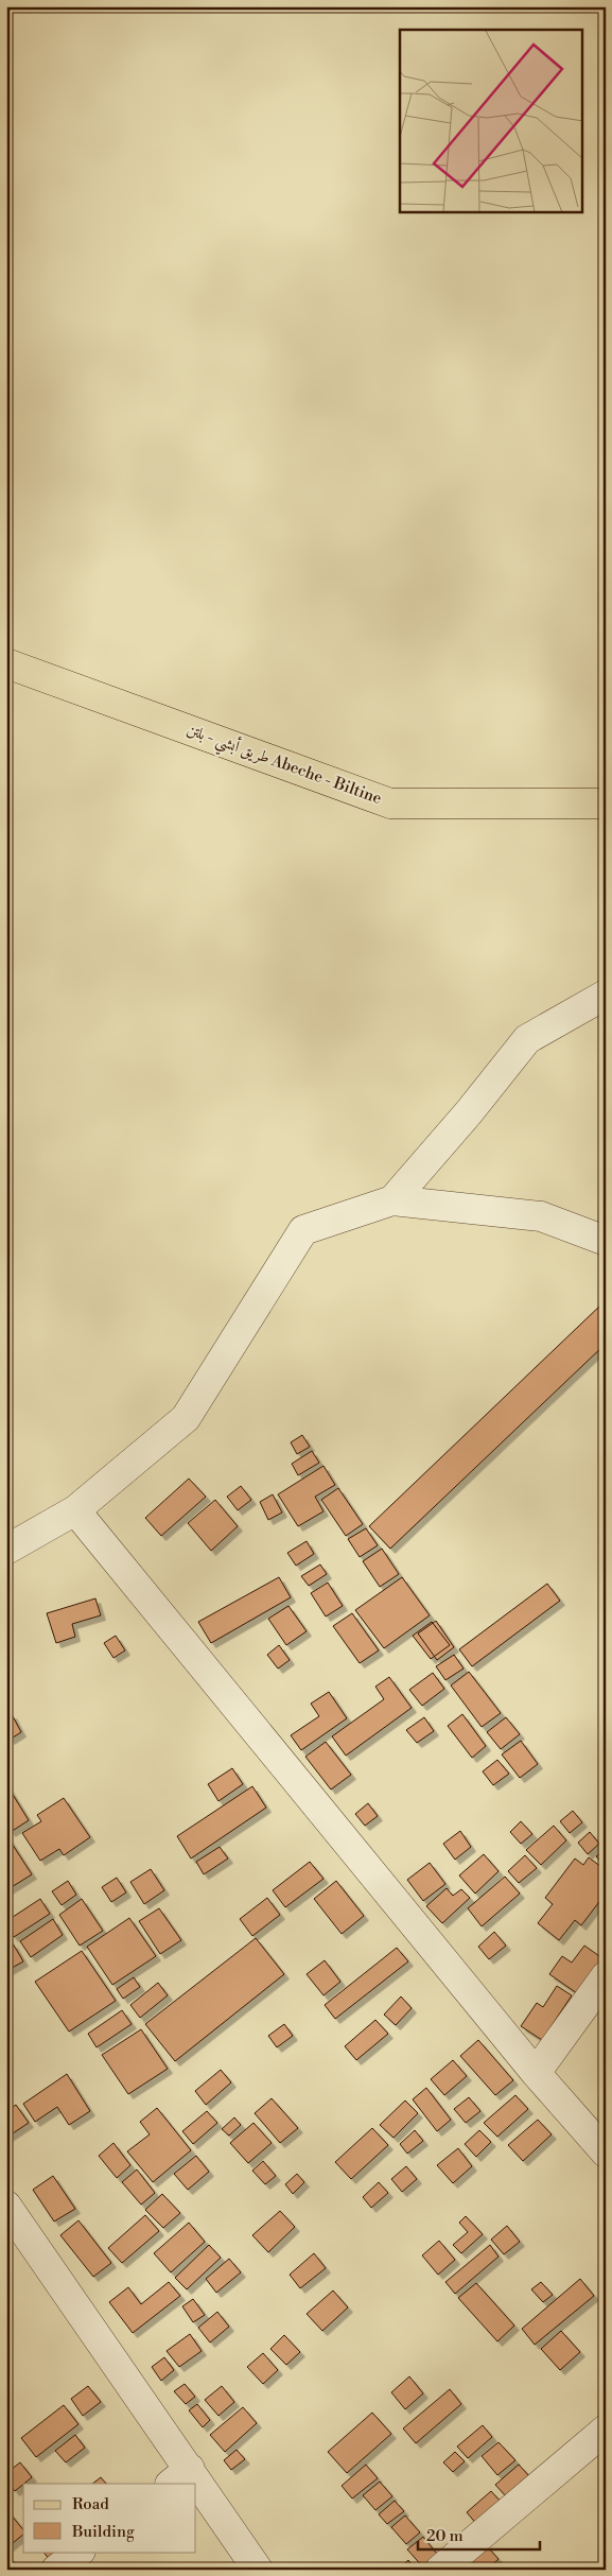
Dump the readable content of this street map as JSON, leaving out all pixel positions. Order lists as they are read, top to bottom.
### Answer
{
  "streets": {
    "main road": ["طريق أبشي - بلتن Abeche - Biltine"]
  },
  "legend": ["Road", "Building"],
  "scale_bar": "20 m"
}
